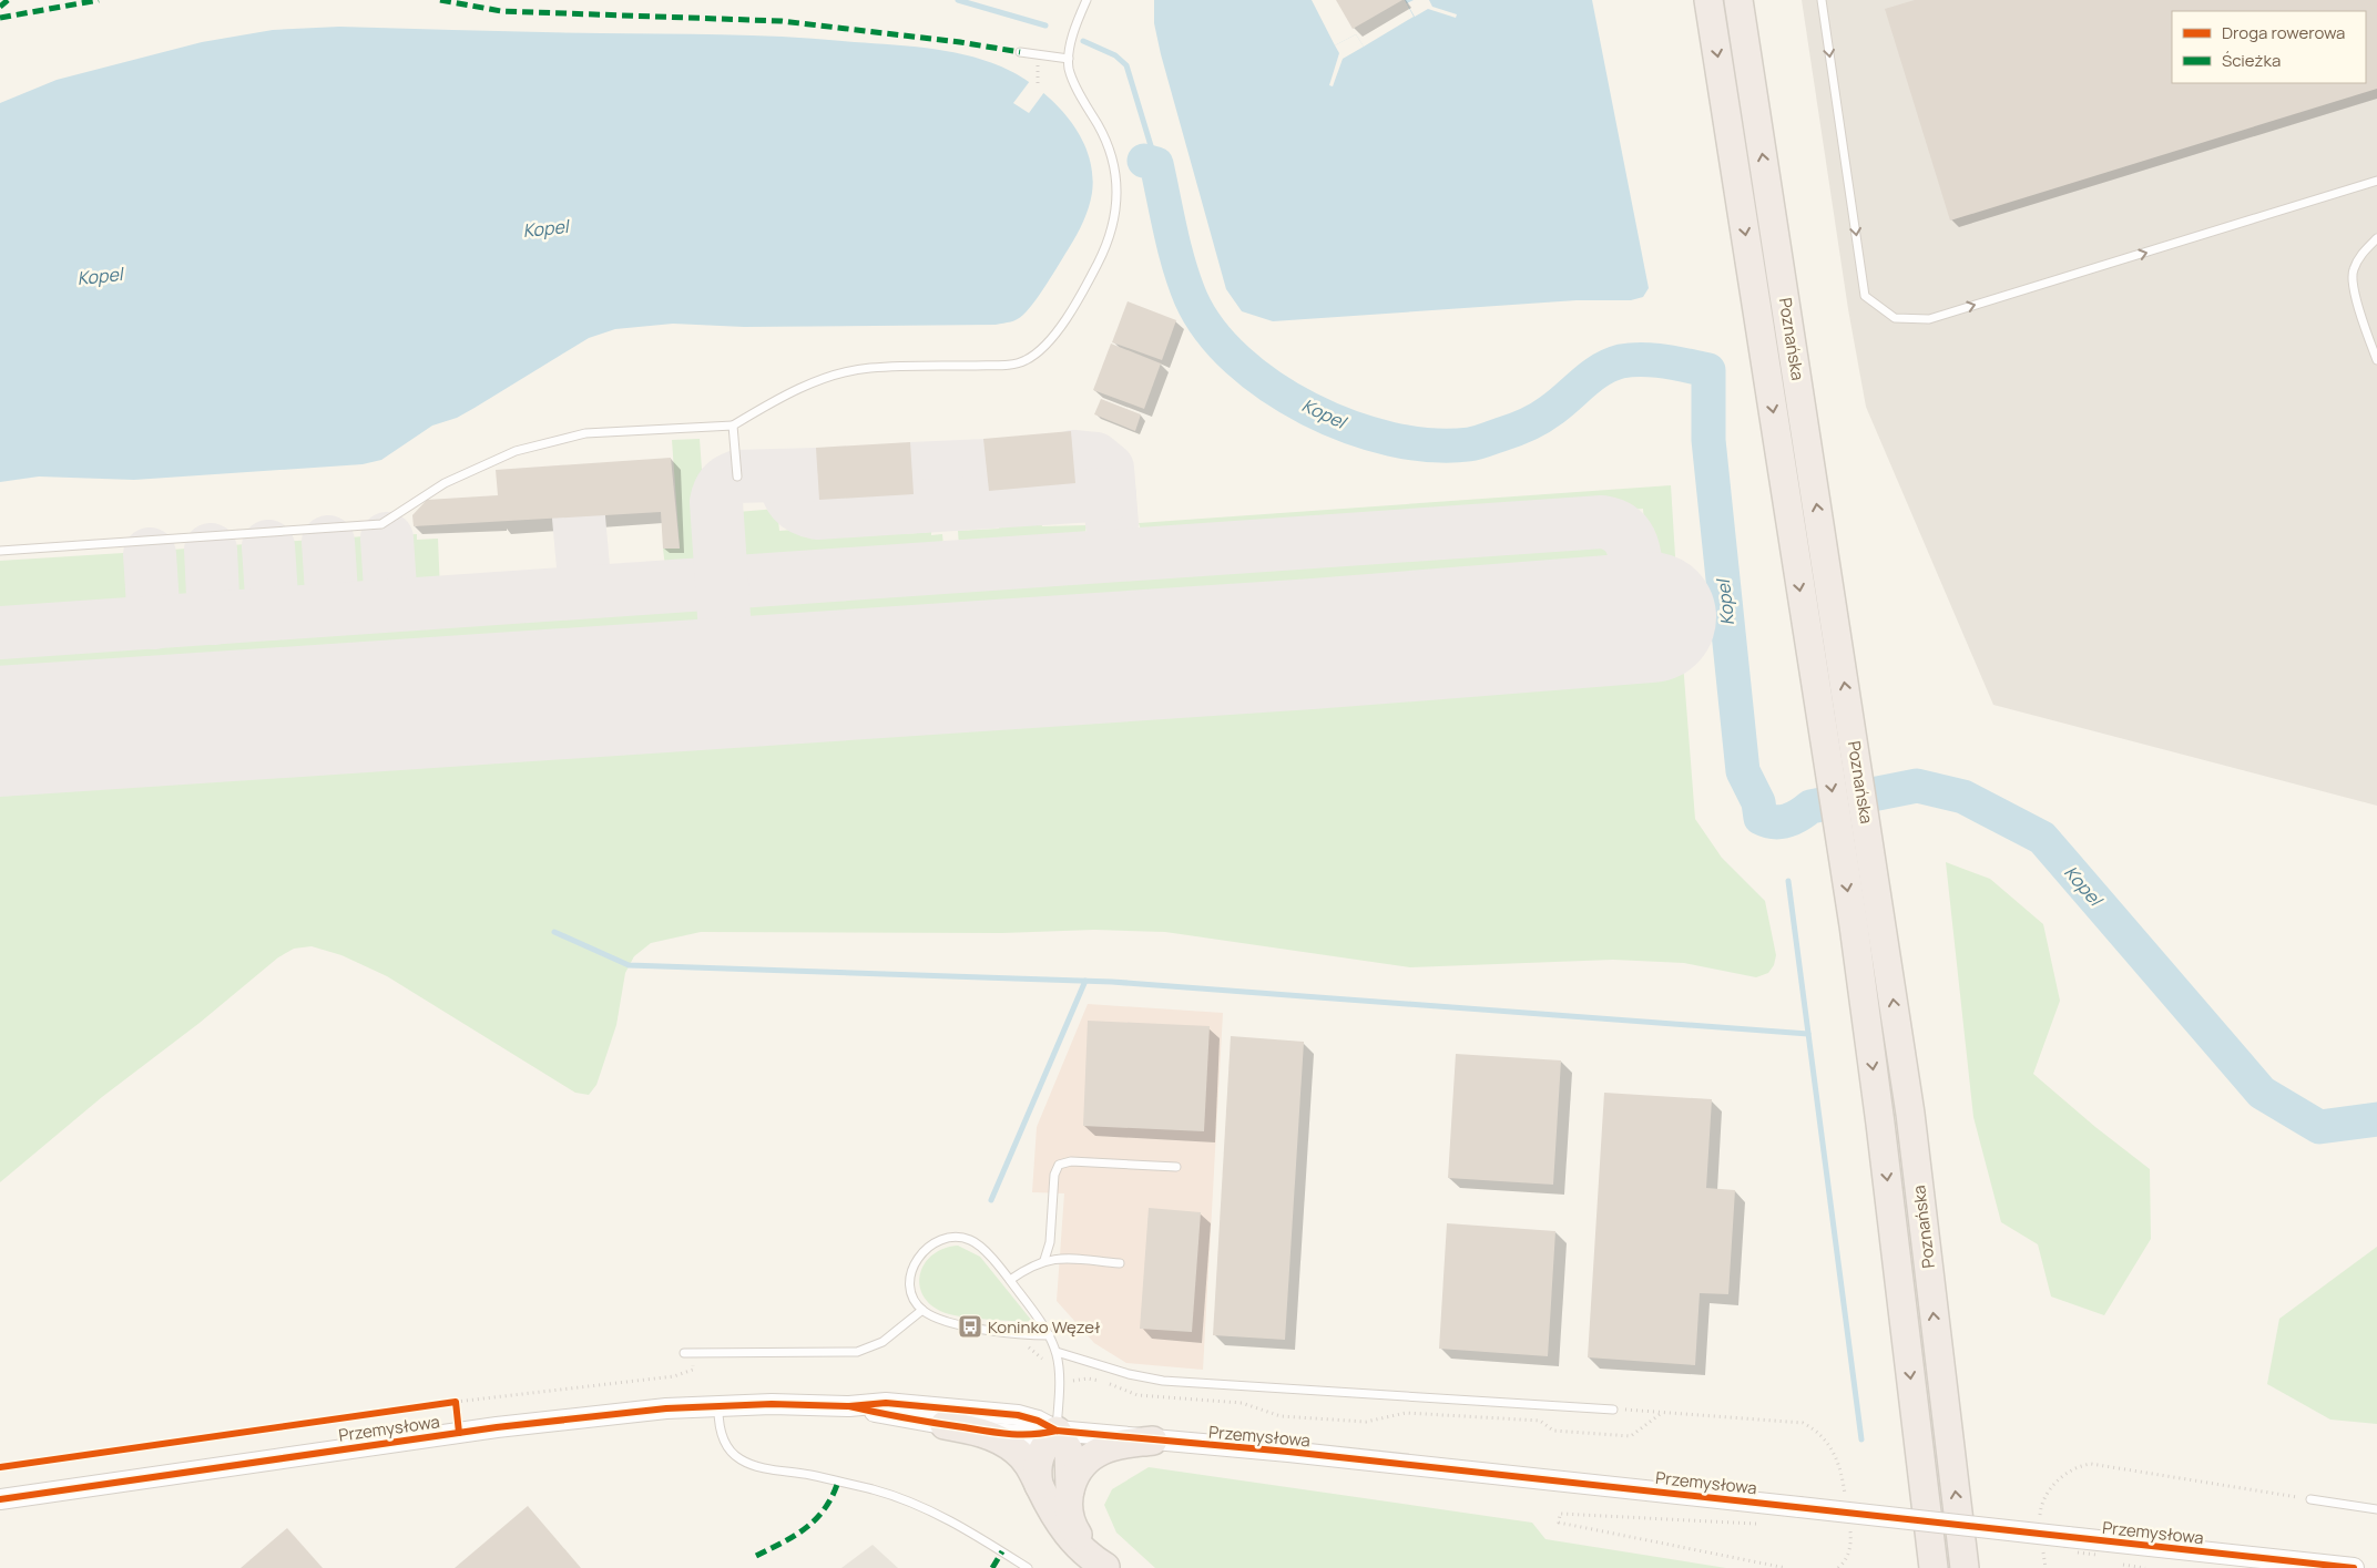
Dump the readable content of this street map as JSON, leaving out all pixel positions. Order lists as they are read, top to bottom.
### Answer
{
  "streets": {
    "highway": ["Poznańska"],
    "street": ["Przemysłowa"]
  },
  "water": ["Kopel"],
  "places": {
    "bus stop": ["Koninko Węzeł"]
  },
  "legend": ["Droga rowerowa", "Ścieżka"]
}
